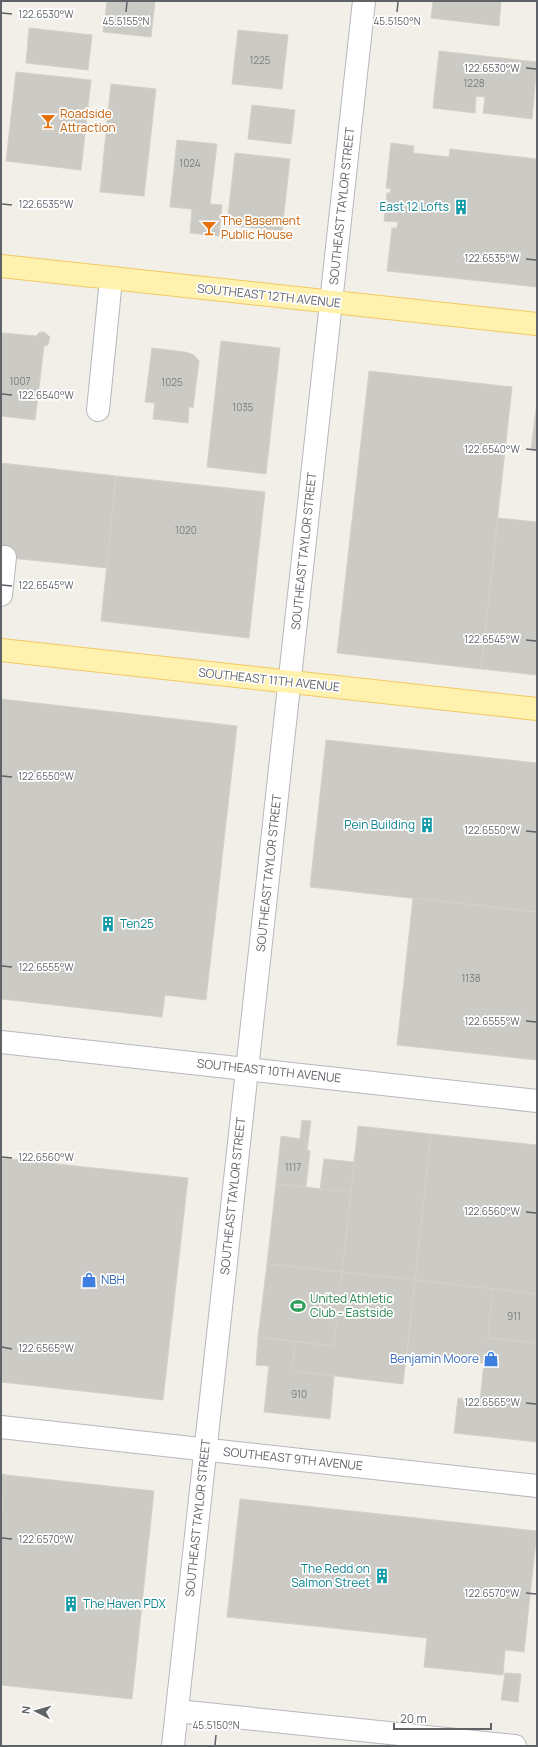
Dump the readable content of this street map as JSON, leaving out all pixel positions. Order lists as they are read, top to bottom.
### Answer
{
  "streets": {
    "main road": ["SOUTHEAST 12TH AVENUE", "SOUTHEAST 11TH AVENUE"],
    "street": ["SOUTHEAST TAYLOR STREET", "SOUTHEAST 10TH AVENUE", "SOUTHEAST 9TH AVENUE"]
  },
  "crossings": [
    ["SOUTHEAST TAYLOR STREET", "SOUTHEAST 12TH AVENUE"],
    ["SOUTHEAST TAYLOR STREET", "SOUTHEAST 11TH AVENUE"],
    ["SOUTHEAST TAYLOR STREET", "SOUTHEAST 10TH AVENUE"],
    ["SOUTHEAST TAYLOR STREET", "SOUTHEAST 9TH AVENUE"]
  ],
  "places": {
    "bar": ["Roadside Attraction", "The Basement Public House"],
    "building": [
      "East 12 Lofts",
      "Pein Building",
      "Ten25",
      "The Redd on Salmon Street",
      "The Haven PDX"
    ],
    "shop": ["NBH", "Benjamin Moore"],
    "sports": ["United Athletic Club - Eastside"]
  },
  "house_numbers": [
    "1225",
    "1228",
    "1024",
    "1007",
    "1025",
    "1035",
    "1020",
    "1138",
    "1117",
    "911",
    "910"
  ],
  "scale_bar": "20 m",
  "north": "left",
  "coordinates": [
    "122.6530°W",
    "45.5155°N",
    "45.5150°N",
    "122.6535°W",
    "122.6540°W",
    "122.6545°W",
    "122.6550°W",
    "122.6555°W",
    "122.6560°W",
    "122.6565°W",
    "122.6570°W"
  ]
}
